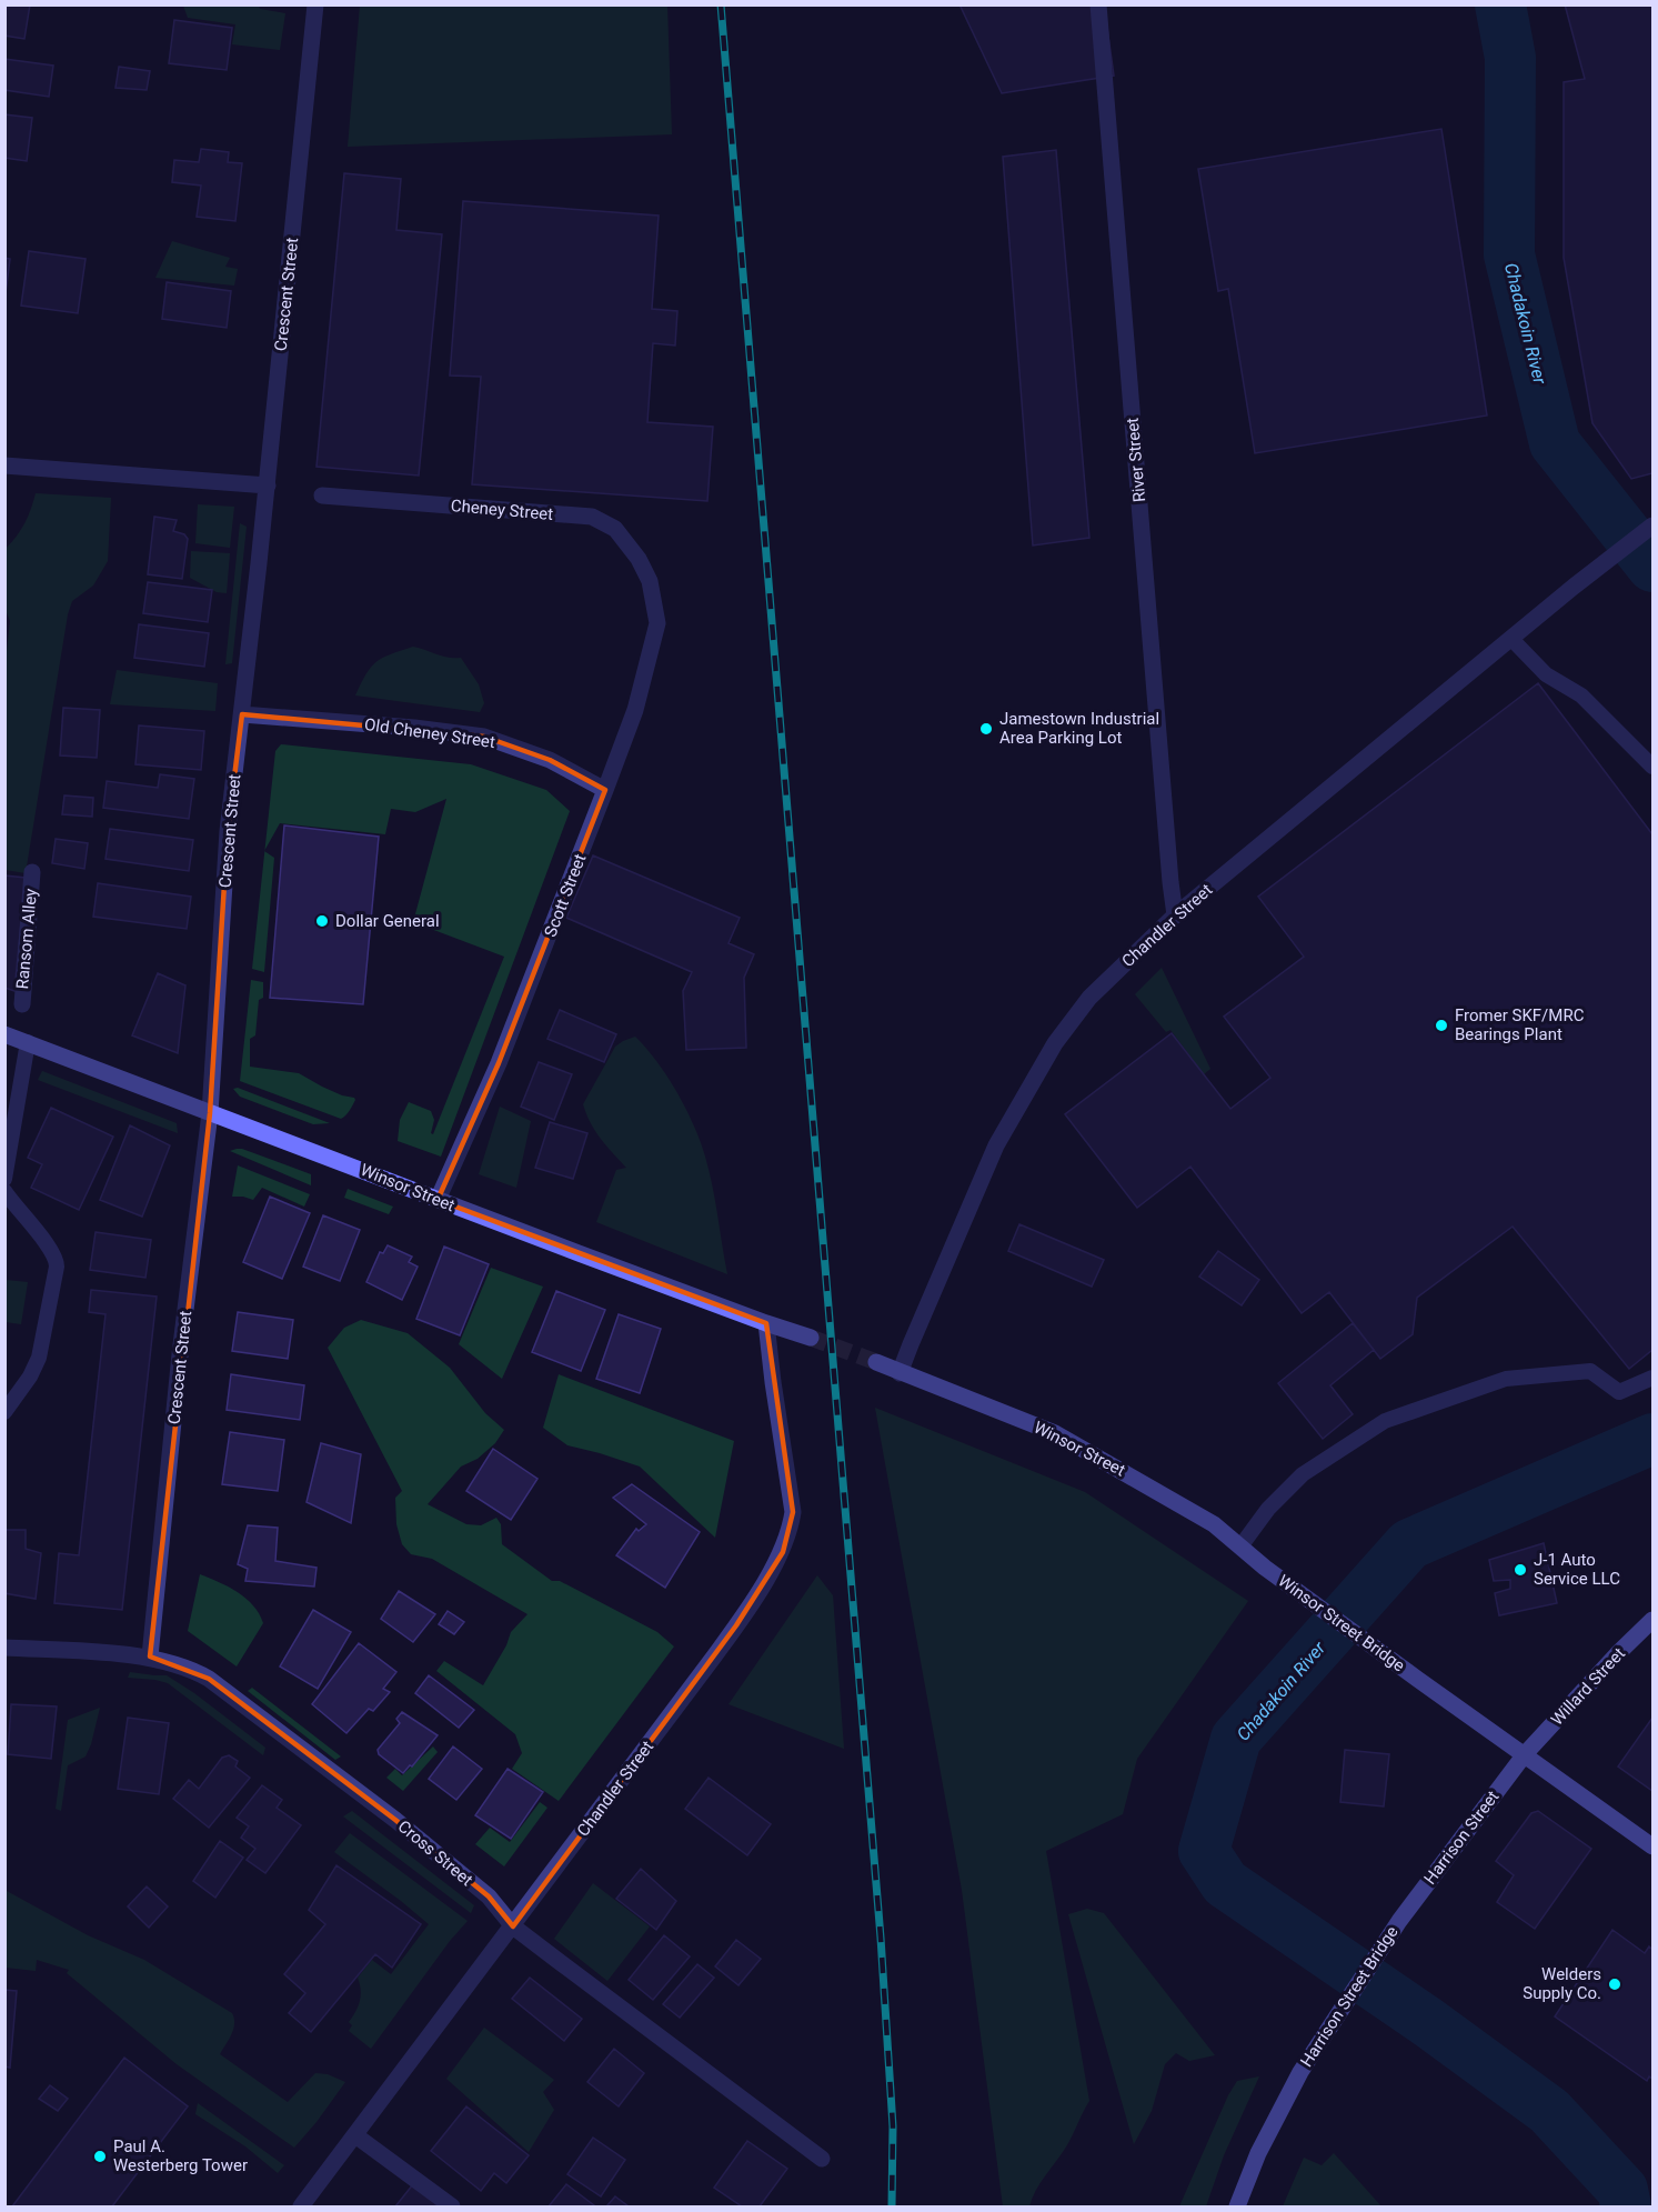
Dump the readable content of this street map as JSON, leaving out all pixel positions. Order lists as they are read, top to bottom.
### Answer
{
  "streets": {
    "street": [
      "Crescent Street",
      "River Street",
      "Cheney Street",
      "Old Cheney Street",
      "Scott Street",
      "Chandler Street",
      "Ransom Alley",
      "Winsor Street",
      "Winsor Street Bridge",
      "Willard Street",
      "Harrison Street",
      "Cross Street",
      "Harrison Street Bridge"
    ]
  },
  "crossings": [
    ["Crescent Street", "Old Cheney Street"],
    ["Crescent Street", "Winsor Street"],
    ["Crescent Street", "Cross Street"],
    ["River Street", "Chandler Street"],
    ["Cheney Street", "Scott Street"],
    ["Old Cheney Street", "Scott Street"],
    ["Scott Street", "Winsor Street"],
    ["Chandler Street", "Winsor Street"],
    ["Chandler Street", "Cross Street"],
    ["Winsor Street", "Winsor Street Bridge"],
    ["Winsor Street Bridge", "Willard Street"],
    ["Winsor Street Bridge", "Harrison Street"],
    ["Willard Street", "Harrison Street"],
    ["Harrison Street", "Harrison Street Bridge"]
  ],
  "water": ["Chadakoin River"],
  "places": [
    "Jamestown Industrial Area Parking Lot",
    "Dollar General",
    "Fromer SKF/MRC Bearings Plant",
    "J-1 Auto Service LLC",
    "Welders Supply Co.",
    "Paul A. Westerberg Tower"
  ]
}
